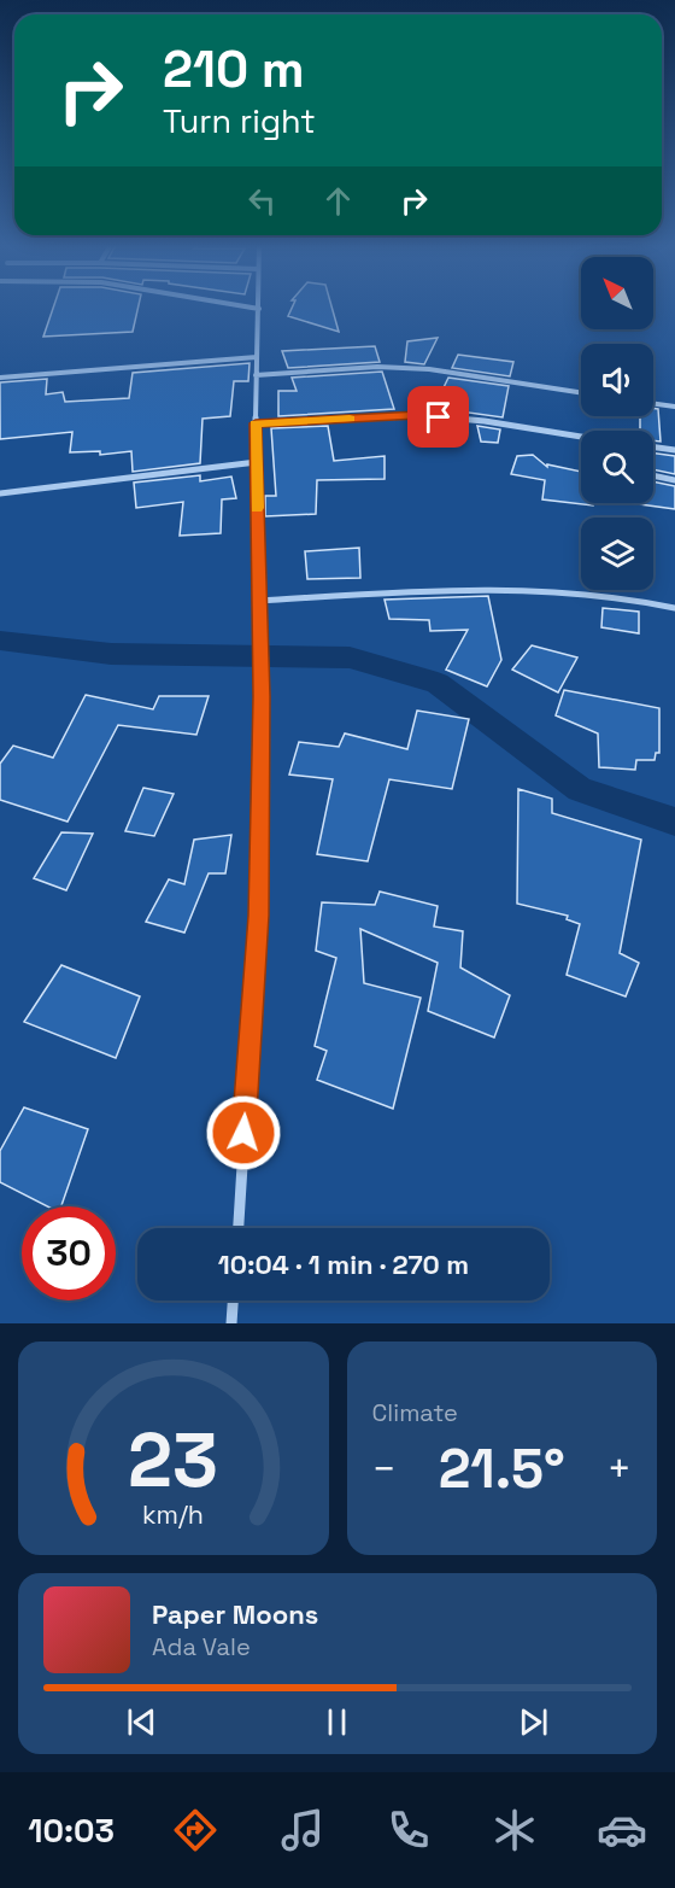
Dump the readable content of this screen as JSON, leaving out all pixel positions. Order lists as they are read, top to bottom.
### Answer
{
  "north": "top left",
  "page": {
    "turn": ["210 m", "Turn right"],
    "limit": "30",
    "trip": "10:04 · 1 min · 270 m",
    "tile": "Climate",
    "heat": ["−", "21.5°", "+"],
    "song": ["Paper Moons", "Ada Vale"],
    "tabs": "10:03",
    "gauge": ["23", "km/h"]
  }
}
